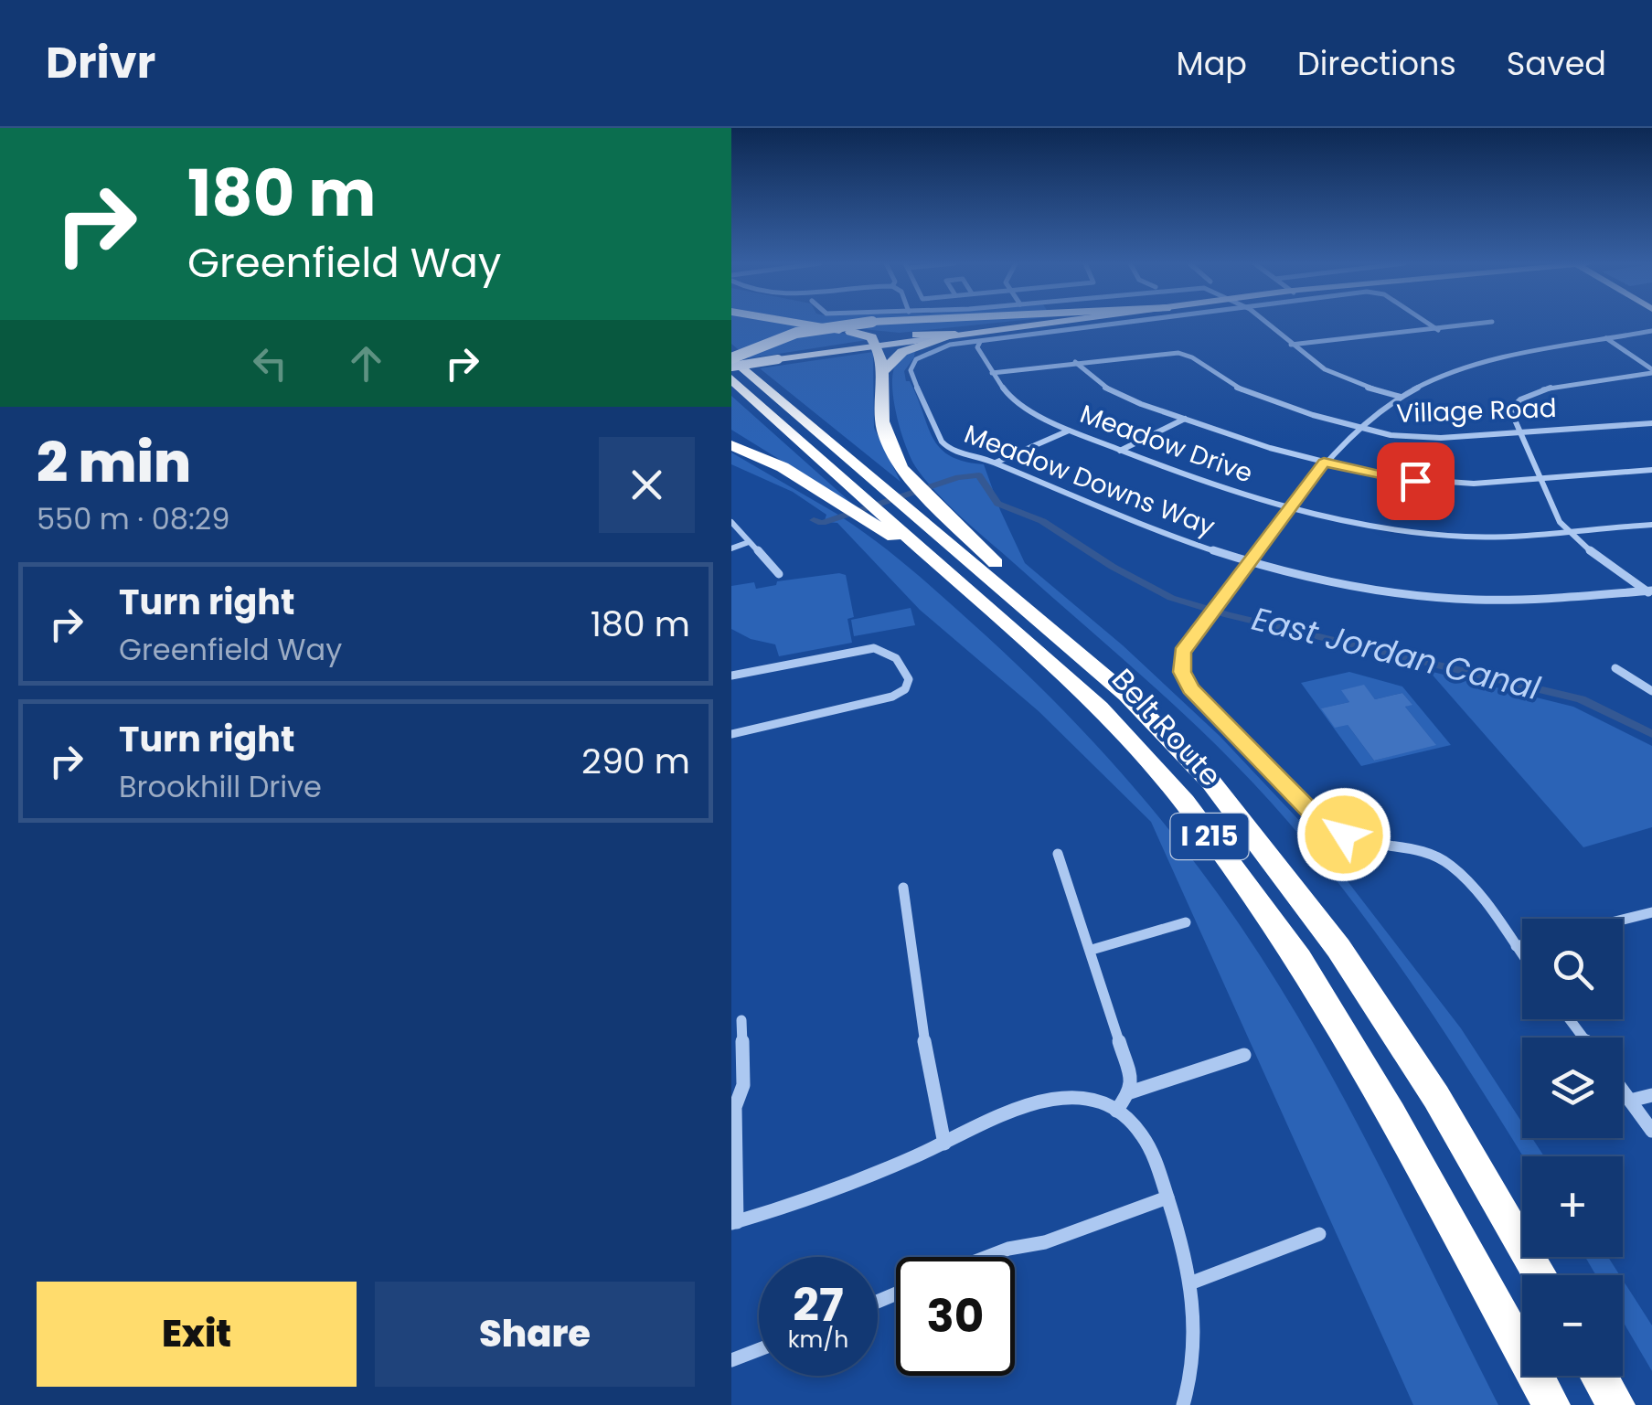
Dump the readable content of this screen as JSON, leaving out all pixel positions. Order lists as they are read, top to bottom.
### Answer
{
  "streets": {
    "highway": ["Belt Route", "I 215"],
    "street": ["Village Road", "Meadow Drive", "Meadow Downs Way"]
  },
  "crossings": [
    ["Village Road", "Meadow Drive"],
    ["Meadow Drive", "Meadow Downs Way"]
  ],
  "water": ["East Jordan Canal"],
  "page": {
    "header": "Drivr",
    "nav": ["Map", "Directions", "Saved"],
    "turn": ["180 m", "Greenfield Way"],
    "heading": ["2 min", "550 m · 08:29"],
    "list": [
      {
        "name": "Turn right",
        "note": "Greenfield Way",
        "value": "180 m"
      },
      {
        "name": "Turn right",
        "note": "Brookhill Drive",
        "value": "290 m"
      }
    ],
    "map_buttons": ["+", "−"],
    "speed": "27 km/h",
    "limit": "30",
    "buttons": ["Exit", "Share"]
  }
}
